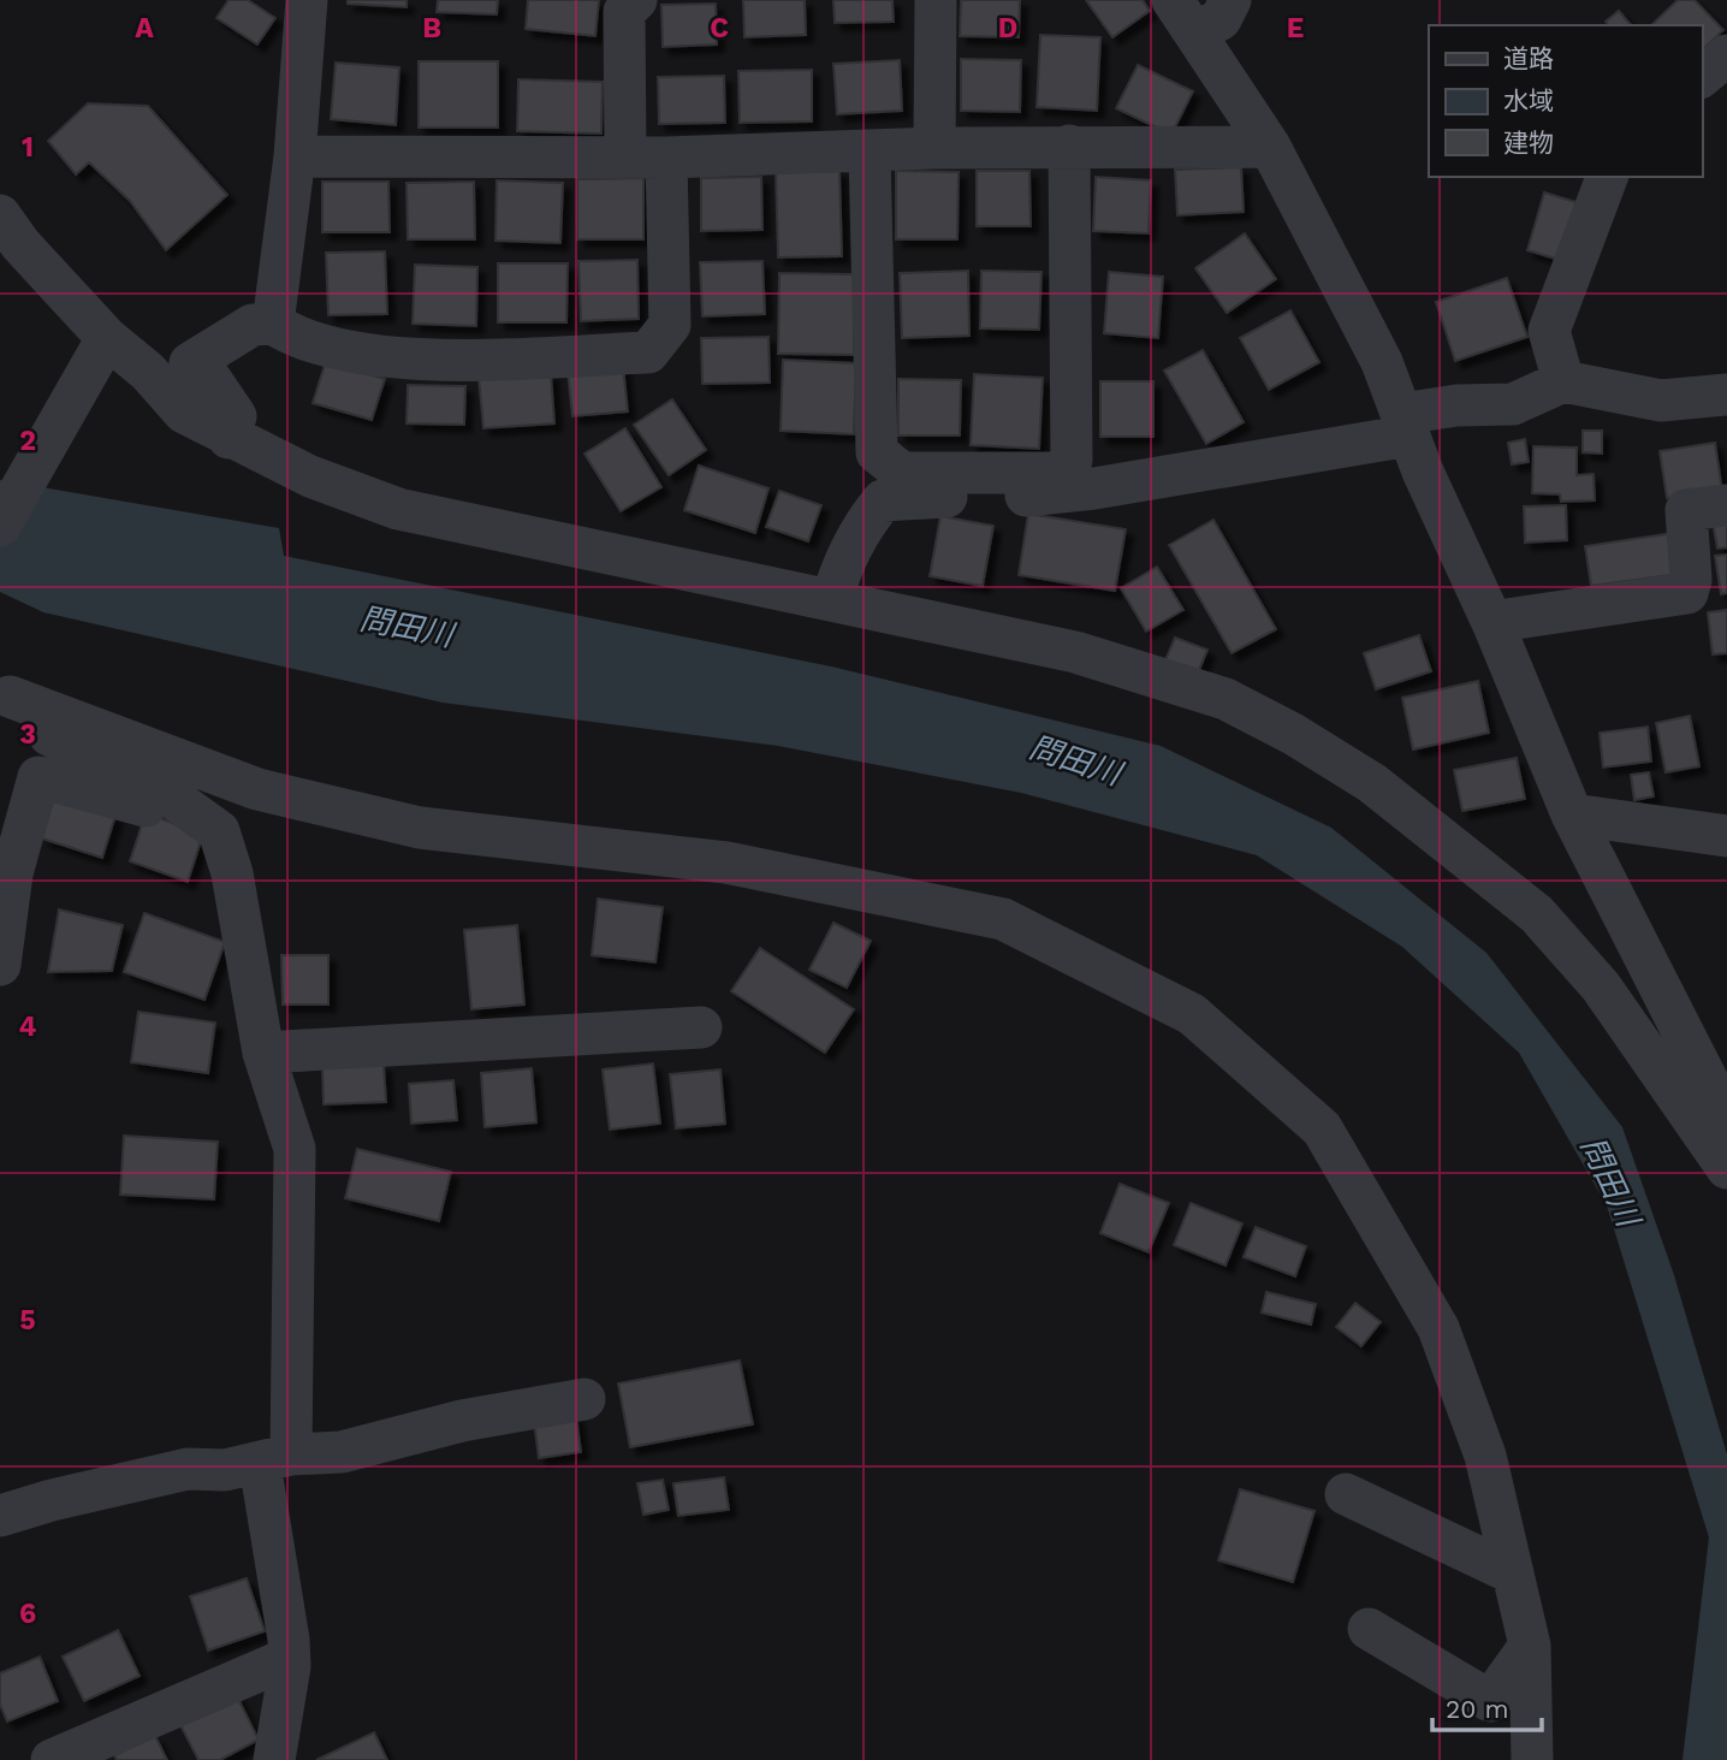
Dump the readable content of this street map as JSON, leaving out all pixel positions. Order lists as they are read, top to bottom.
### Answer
{
  "water": ["問田川"],
  "legend": ["道路", "水域", "建物"],
  "scale_bar": "20 m",
  "grid": {
    "columns": [
      "A",
      "B",
      "C",
      "D",
      "E"
    ],
    "rows": [
      "1",
      "2",
      "3",
      "4",
      "5",
      "6"
    ]
  }
}
